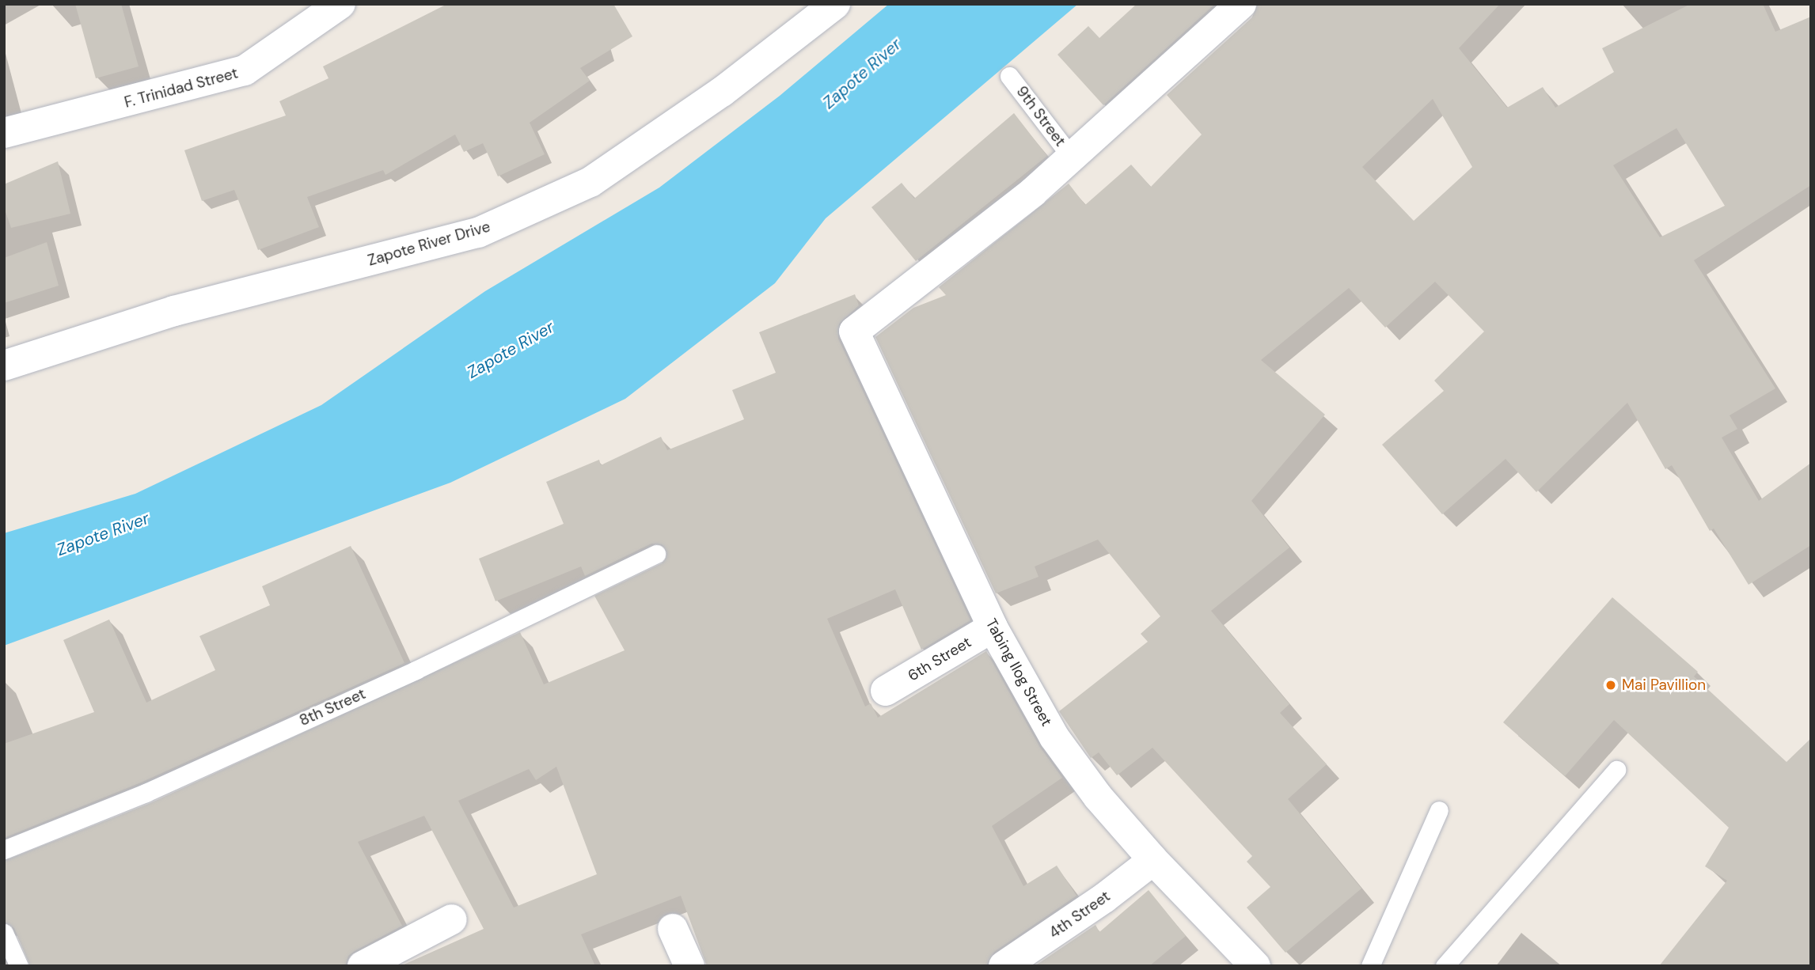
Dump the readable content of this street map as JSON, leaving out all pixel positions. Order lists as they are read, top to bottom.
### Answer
{
  "streets": {
    "street": [
      "F. Trinidad Street",
      "Zapote River Drive",
      "6th Street",
      "Tabing Ilog Street",
      "4th Street"
    ],
    "lane": ["9th Street", "8th Street"]
  },
  "crossings": [
    ["9th Street", "Tabing Ilog Street"],
    ["6th Street", "Tabing Ilog Street"],
    ["Tabing Ilog Street", "4th Street"]
  ],
  "water": ["Zapote River"],
  "places": ["Mai Pavillion"]
}
